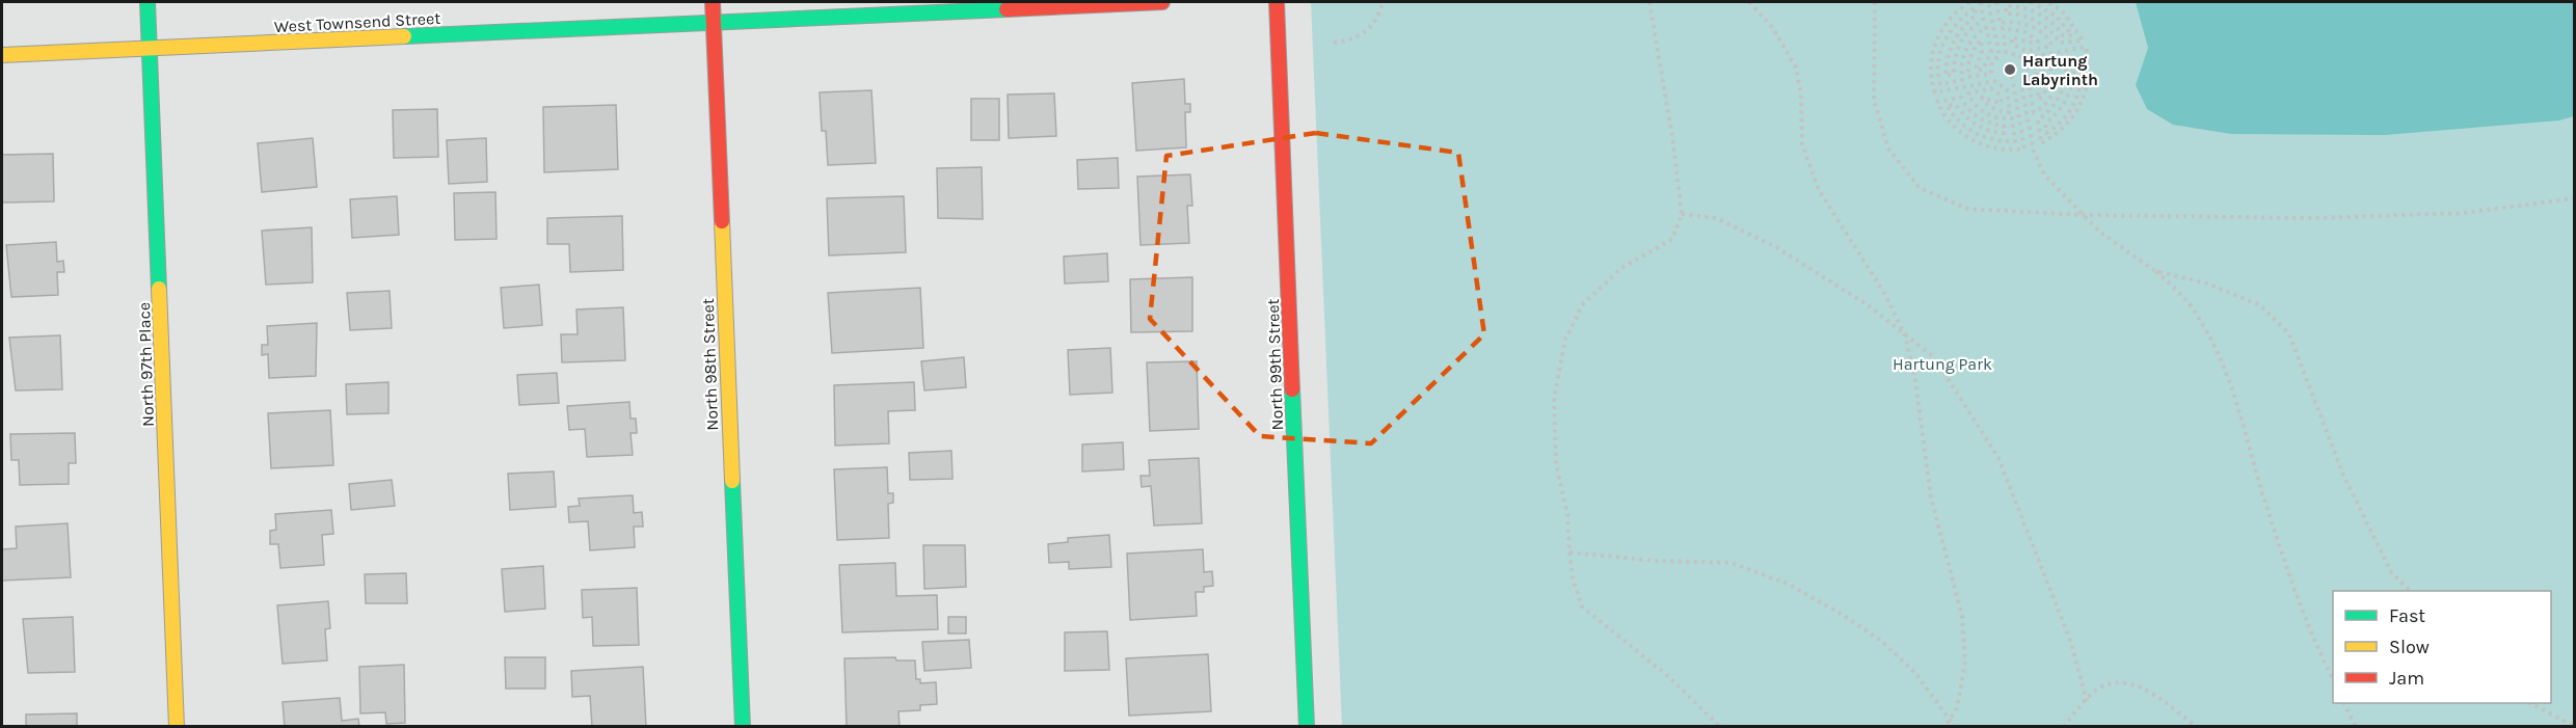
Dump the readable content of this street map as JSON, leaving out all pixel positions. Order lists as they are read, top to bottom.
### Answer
{
  "streets": {
    "street": [
      "West Townsend Street",
      "North 97th Place",
      "North 98th Street",
      "North 99th Street"
    ]
  },
  "crossings": [
    ["West Townsend Street", "North 97th Place"],
    ["West Townsend Street", "North 98th Street"]
  ],
  "parks": ["Hartung Park"],
  "places": ["Hartung Labyrinth"],
  "legend": ["Fast", "Slow", "Jam"]
}
